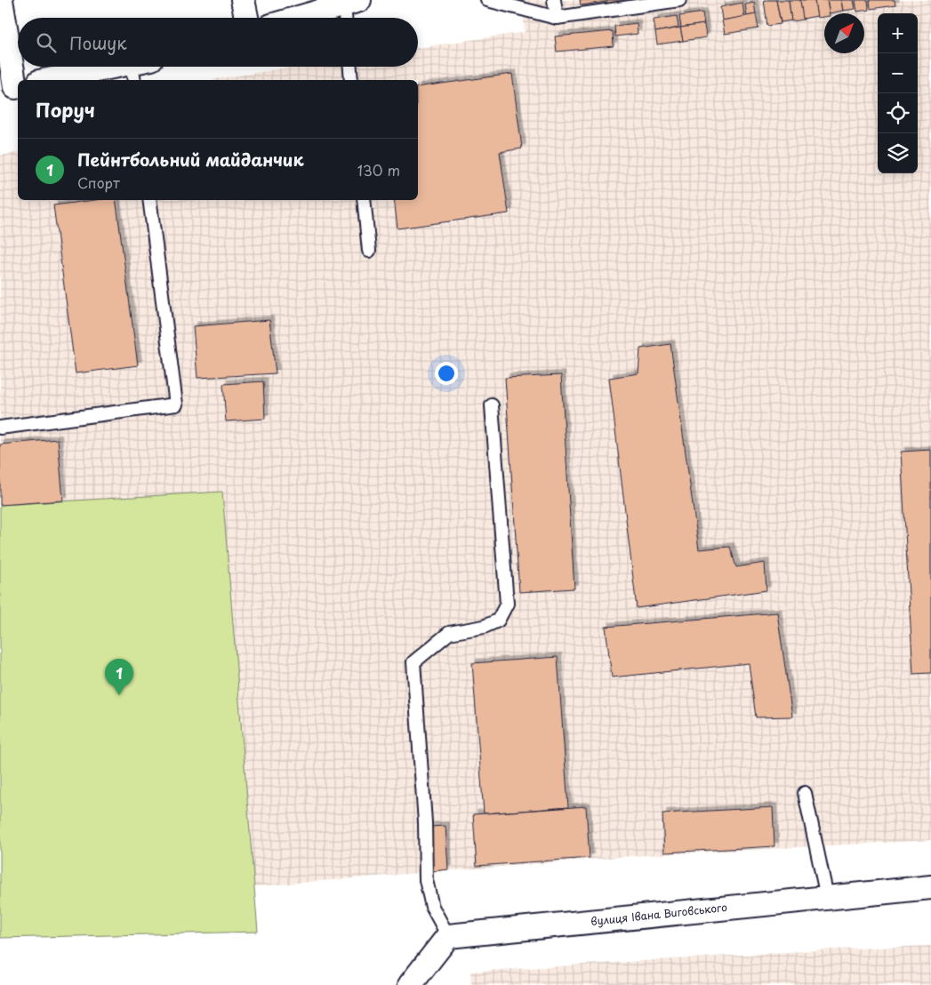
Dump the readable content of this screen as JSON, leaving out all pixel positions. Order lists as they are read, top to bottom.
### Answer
{
  "streets": {
    "street": ["вулиця Івана Виговського"]
  },
  "north": "top right",
  "page": {
    "map_buttons": ["+", "−"],
    "search": "Пошук",
    "heading": "Поруч",
    "list": [
      {
        "mark": "1",
        "name": "Пейнтбольний майданчик",
        "note": "Спорт",
        "value": "130 m"
      }
    ],
    "pins": "1"
  }
}
